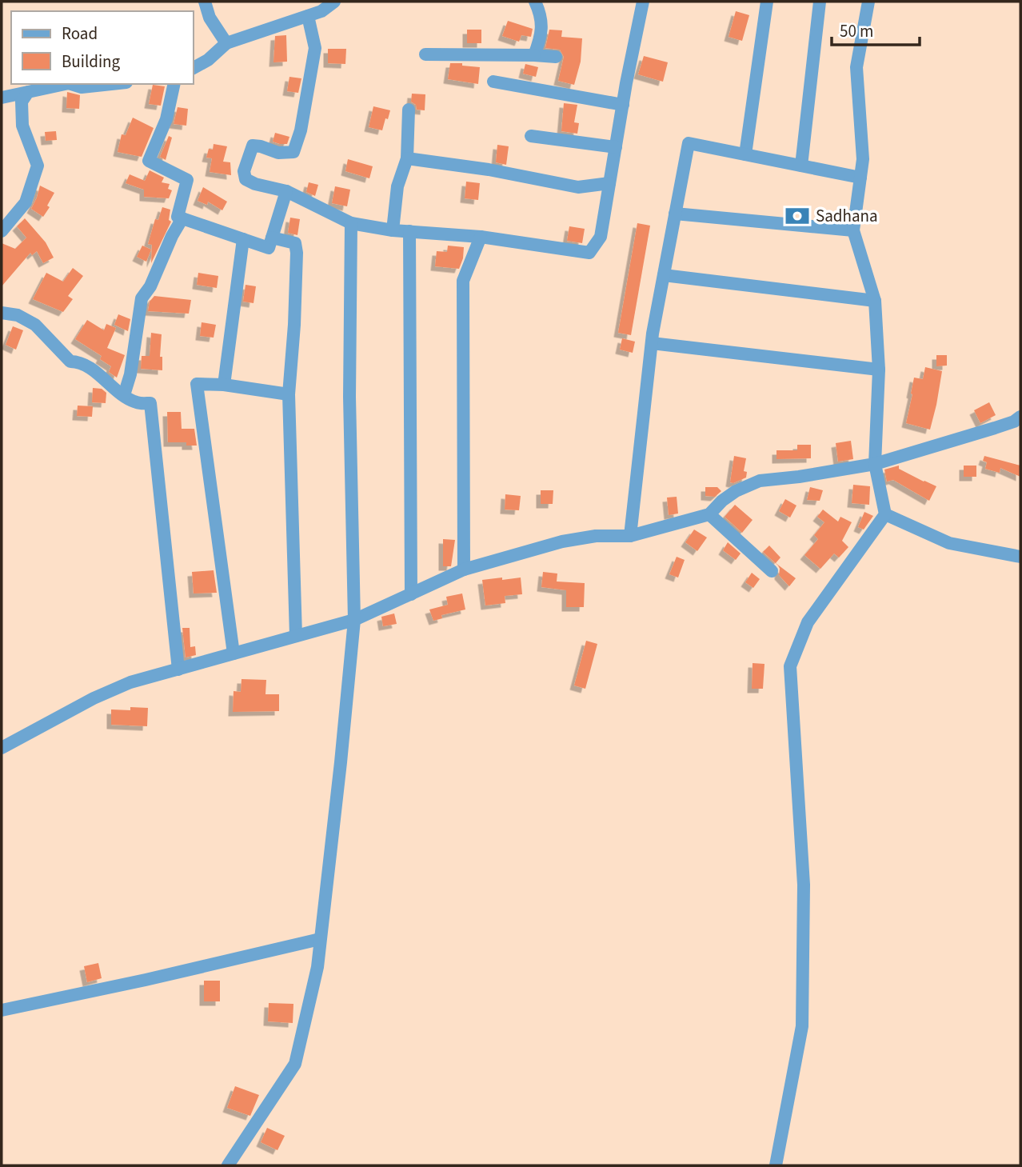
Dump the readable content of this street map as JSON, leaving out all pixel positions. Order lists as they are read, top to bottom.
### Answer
{
  "places": {
    "bank": ["Sadhana"]
  },
  "legend": ["Road", "Building"],
  "scale_bar": "50 m"
}
